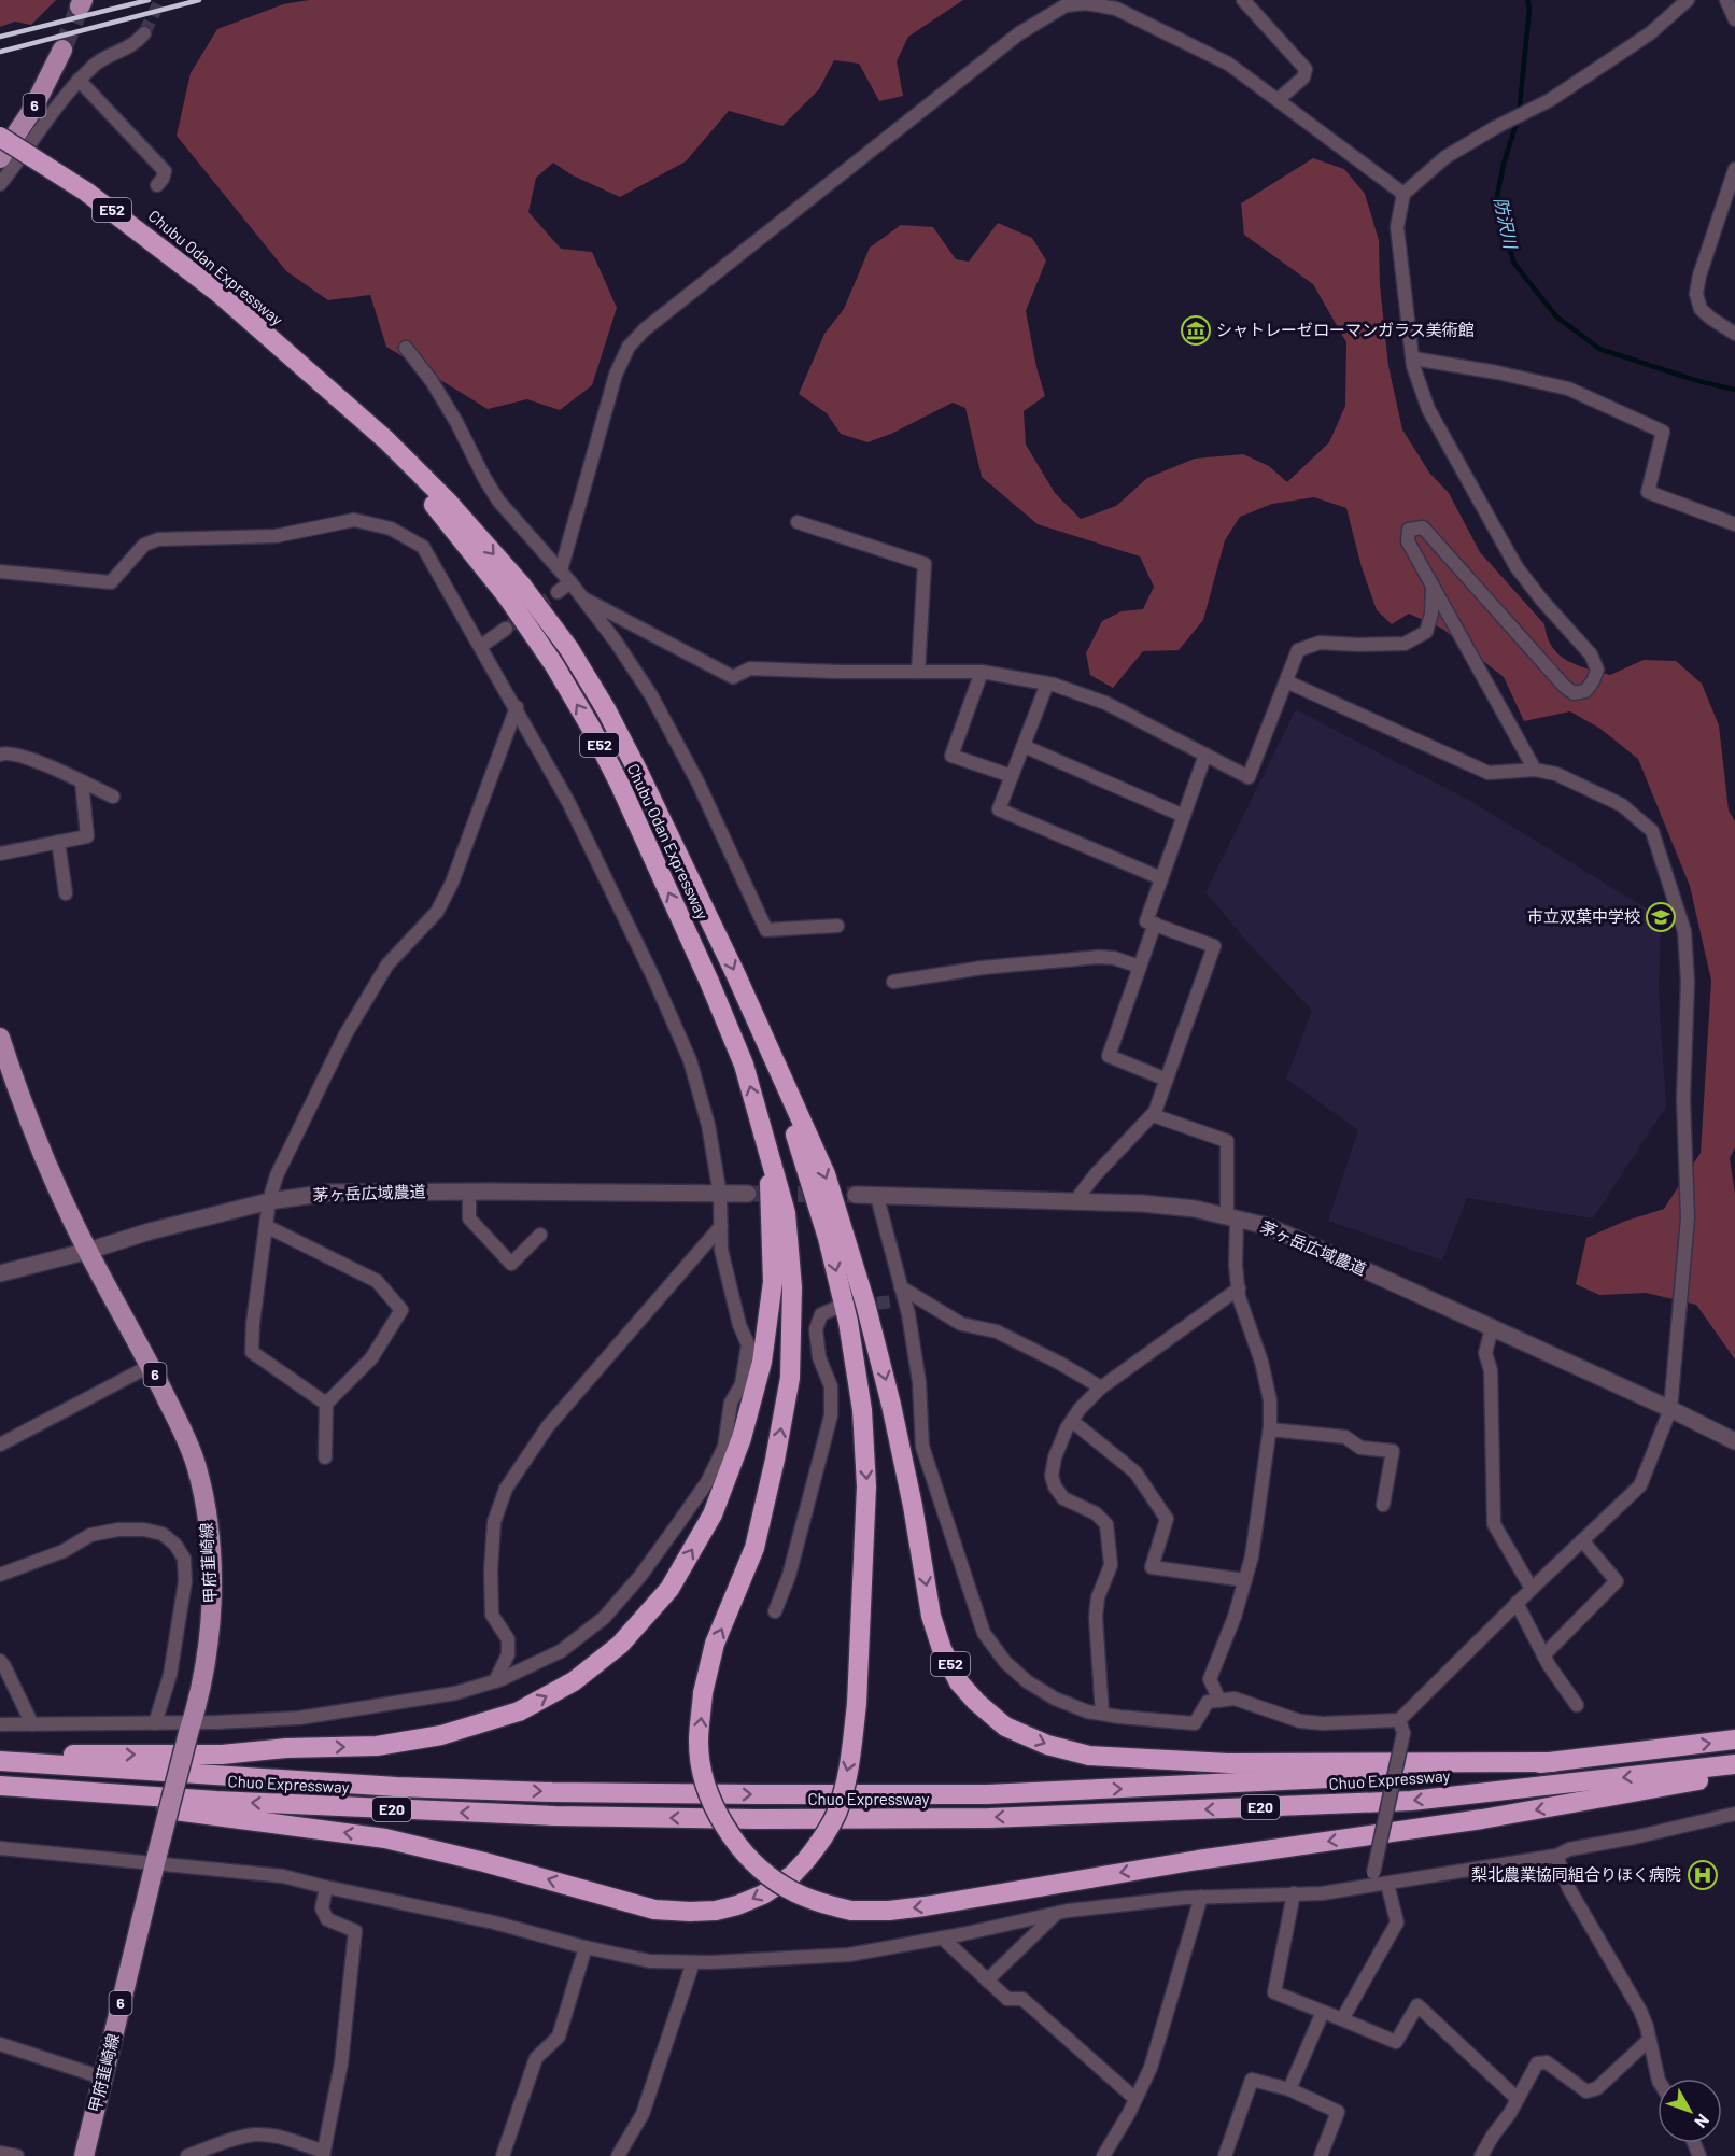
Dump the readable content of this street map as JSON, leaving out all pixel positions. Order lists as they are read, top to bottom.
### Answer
{
  "streets": {
    "highway": [
      "E52",
      "Chubu Odan Expressway",
      "Chuo Expressway",
      "E20"
    ],
    "main road": ["6", "甲府韮崎線"],
    "street": ["茅ヶ岳広域農道"]
  },
  "crossings": [
    ["E52", "Chubu Odan Expressway"],
    ["E52", "Chuo Expressway"],
    ["茅ヶ岳広域農道", "甲府韮崎線"]
  ],
  "water": ["防沢川"],
  "places": {
    "museum": ["シャトレーゼローマンガラス美術館"],
    "school or university": ["市立双葉中学校"],
    "hospital": ["梨北農業協同組合りほく病院"]
  },
  "north": "bottom right"
}
